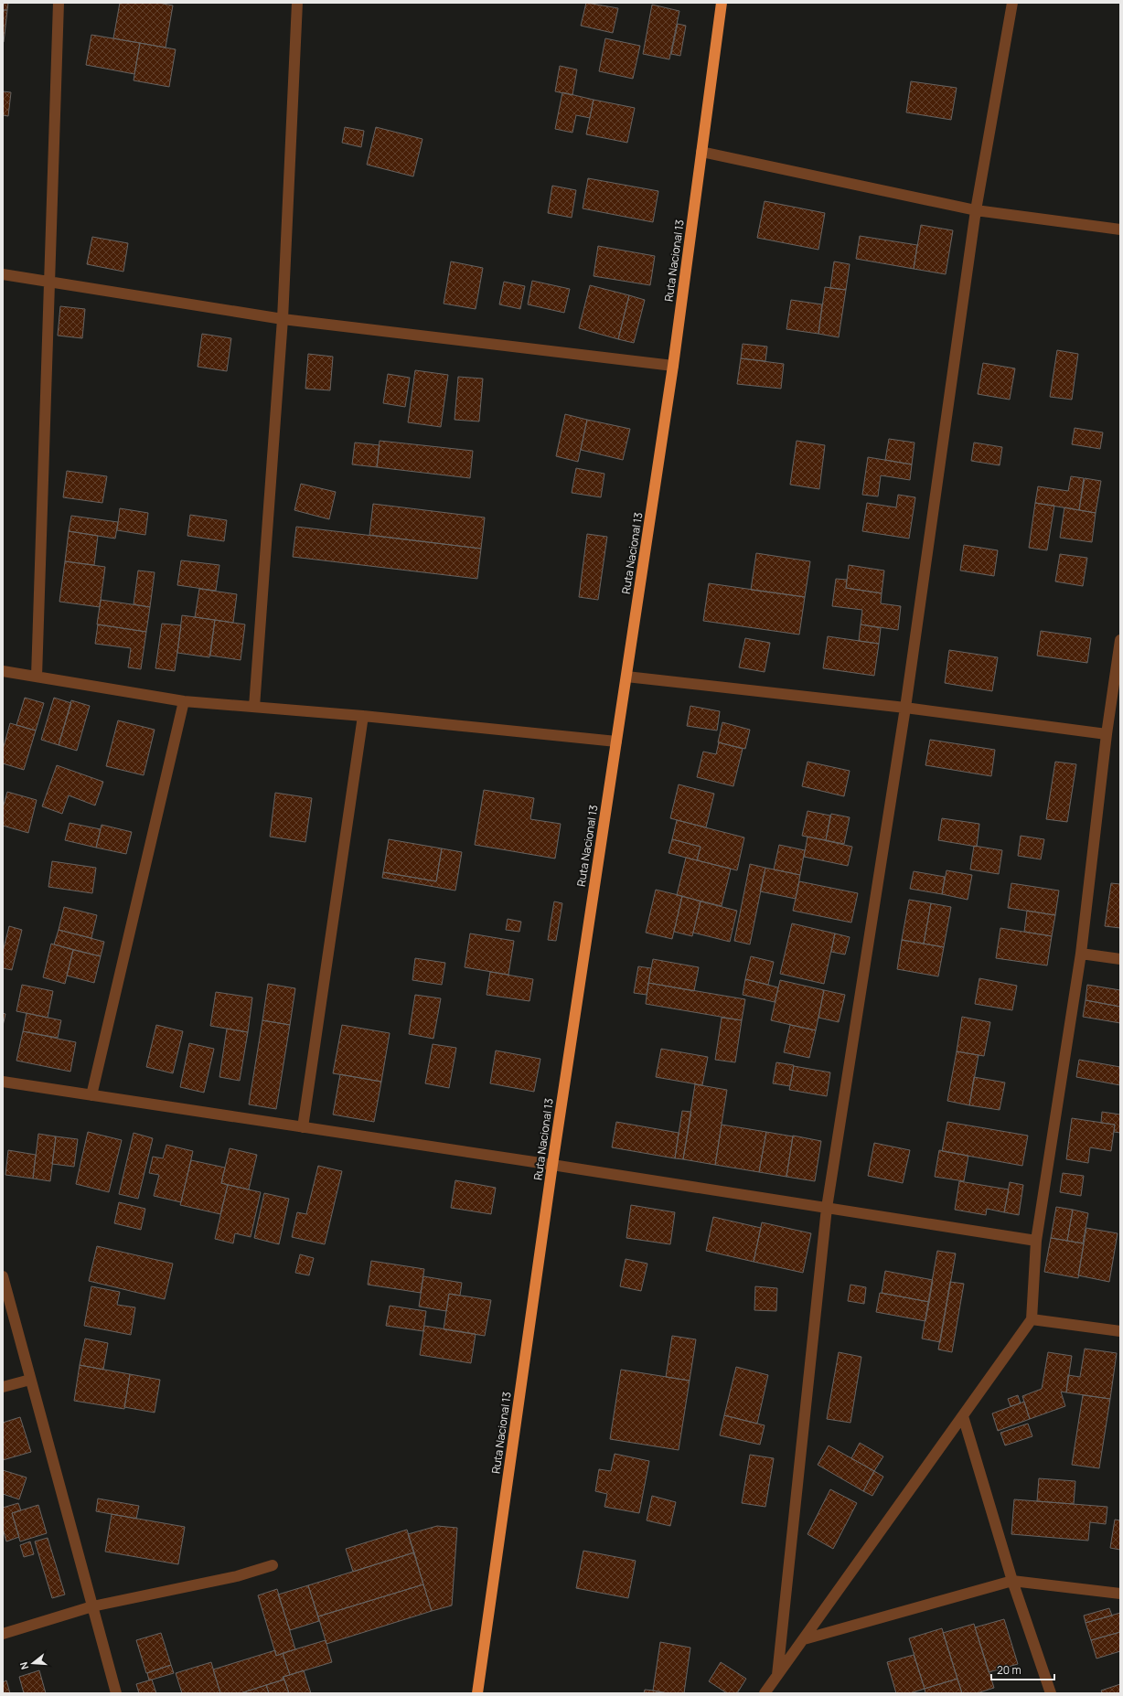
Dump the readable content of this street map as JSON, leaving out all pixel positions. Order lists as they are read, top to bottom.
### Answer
{
  "streets": {
    "highway": ["Ruta Nacional 13"]
  },
  "scale_bar": "20 m",
  "north": "left"
}
